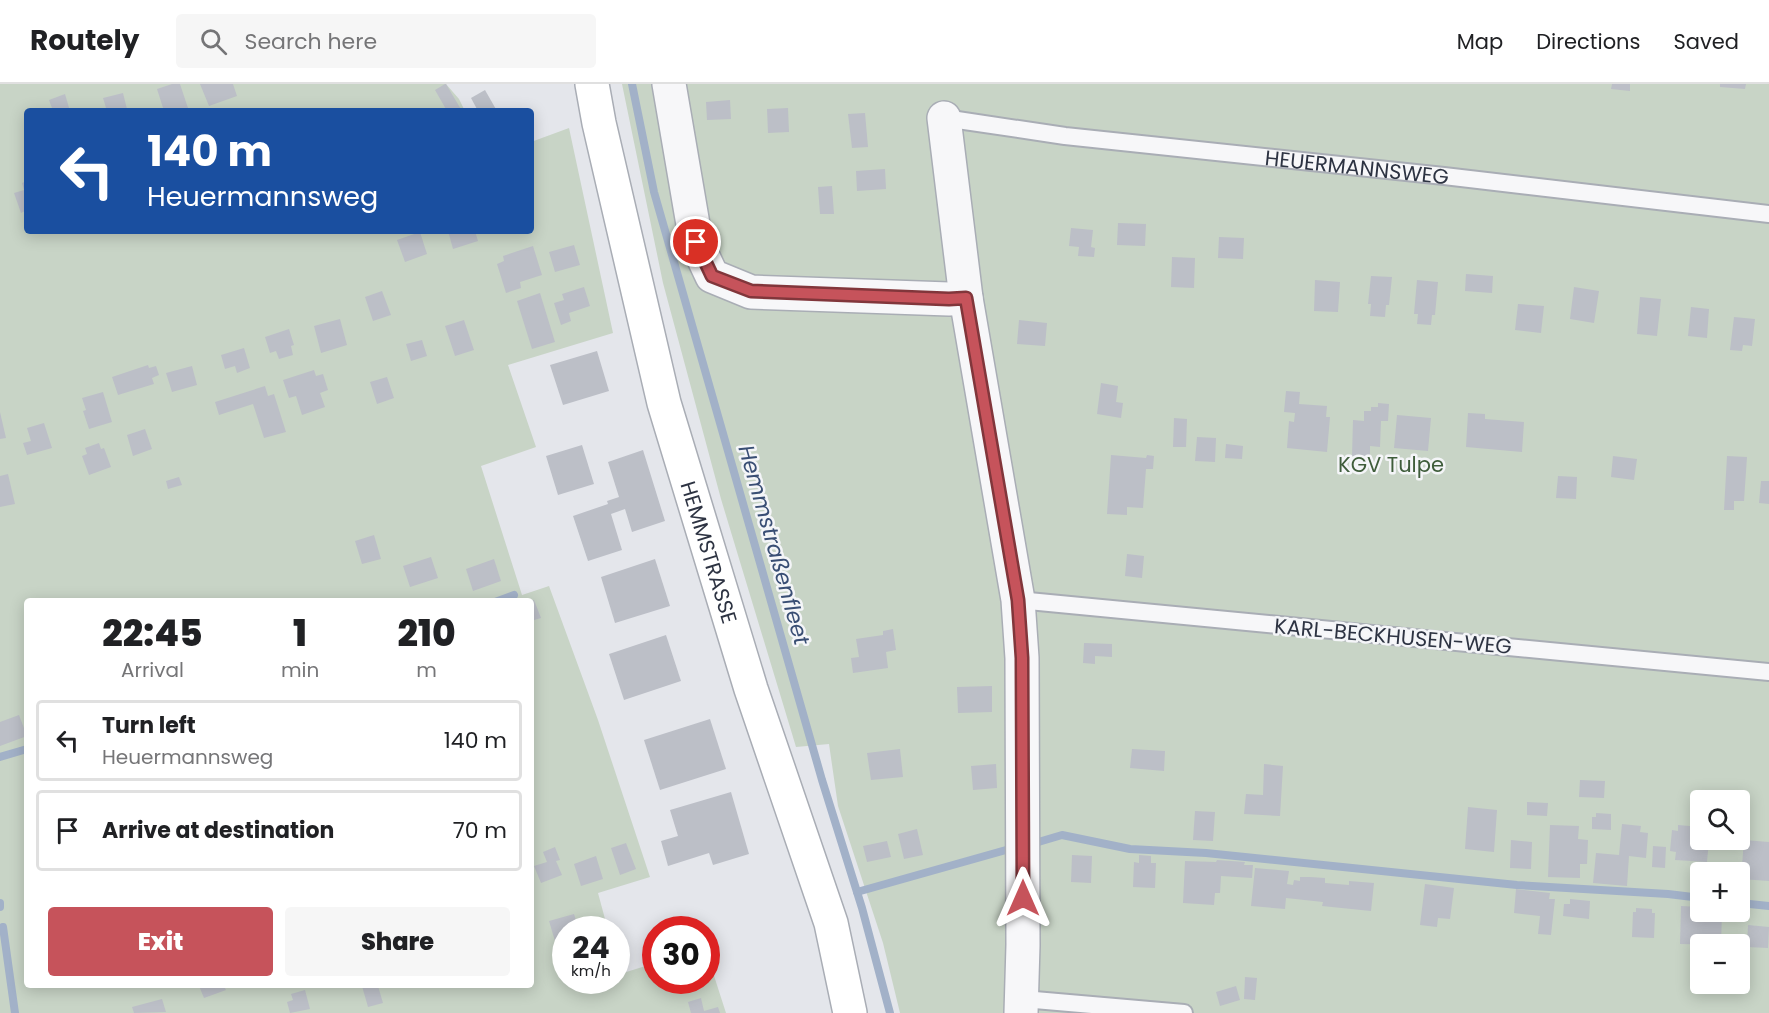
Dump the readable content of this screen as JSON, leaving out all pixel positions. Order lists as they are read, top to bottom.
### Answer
{
  "streets": {
    "street": ["HEMMSTRASSE"],
    "lane": ["HEUERMANNSWEG", "KARL-BECKHUSEN-WEG"]
  },
  "water": ["Hemmstraßenfleet"],
  "parks": ["KGV Tulpe"],
  "page": {
    "header": "Routely",
    "search": "Search here",
    "nav": ["Map", "Directions", "Saved"],
    "turn": ["140 m", "Heuermannsweg"],
    "eta": [
      "22:45",
      "Arrival",
      "1",
      "min",
      "210",
      "m"
    ],
    "list": [
      {
        "name": "Turn left",
        "note": "Heuermannsweg",
        "value": "140 m"
      },
      {
        "name": "Arrive at destination",
        "value": "70 m"
      }
    ],
    "map_buttons": ["+", "−"],
    "buttons": ["Exit", "Share"],
    "speed": "24 km/h",
    "limit": "30"
  }
}
